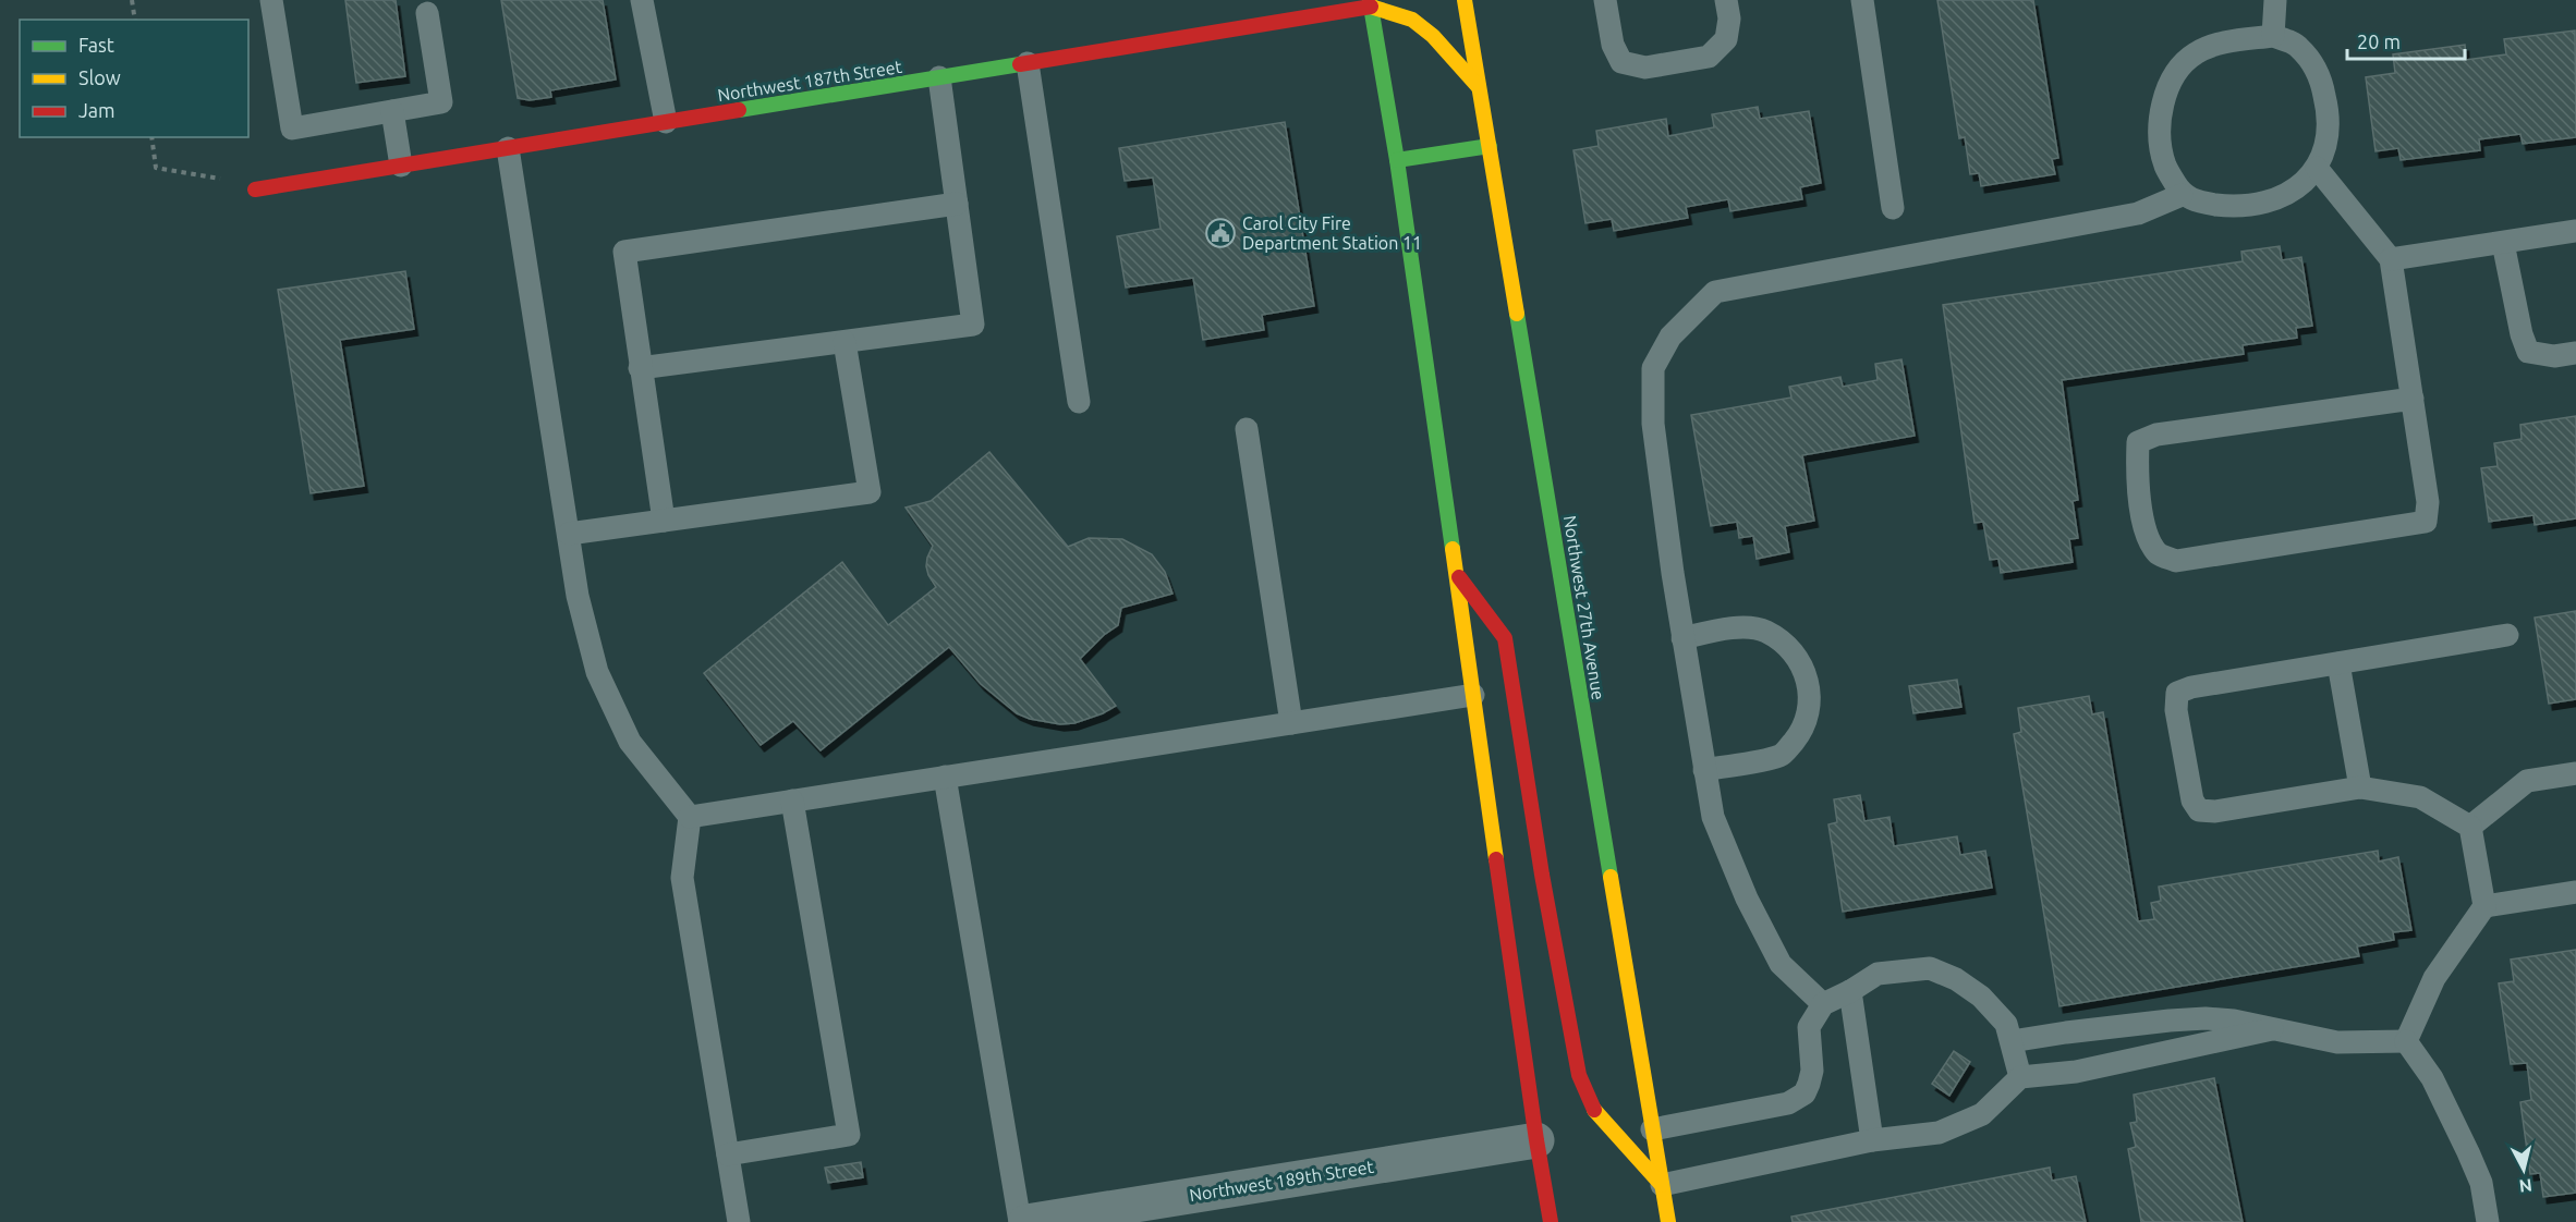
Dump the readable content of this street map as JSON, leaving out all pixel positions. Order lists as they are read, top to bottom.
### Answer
{
  "streets": {
    "main road": ["Northwest 187th Street", "Northwest 27th Avenue"],
    "street": ["Northwest 189th Street"]
  },
  "places": {
    "public building": ["Carol City Fire Department Station 11"]
  },
  "legend": ["Fast", "Slow", "Jam"],
  "scale_bar": "20 m",
  "north": "bottom"
}
